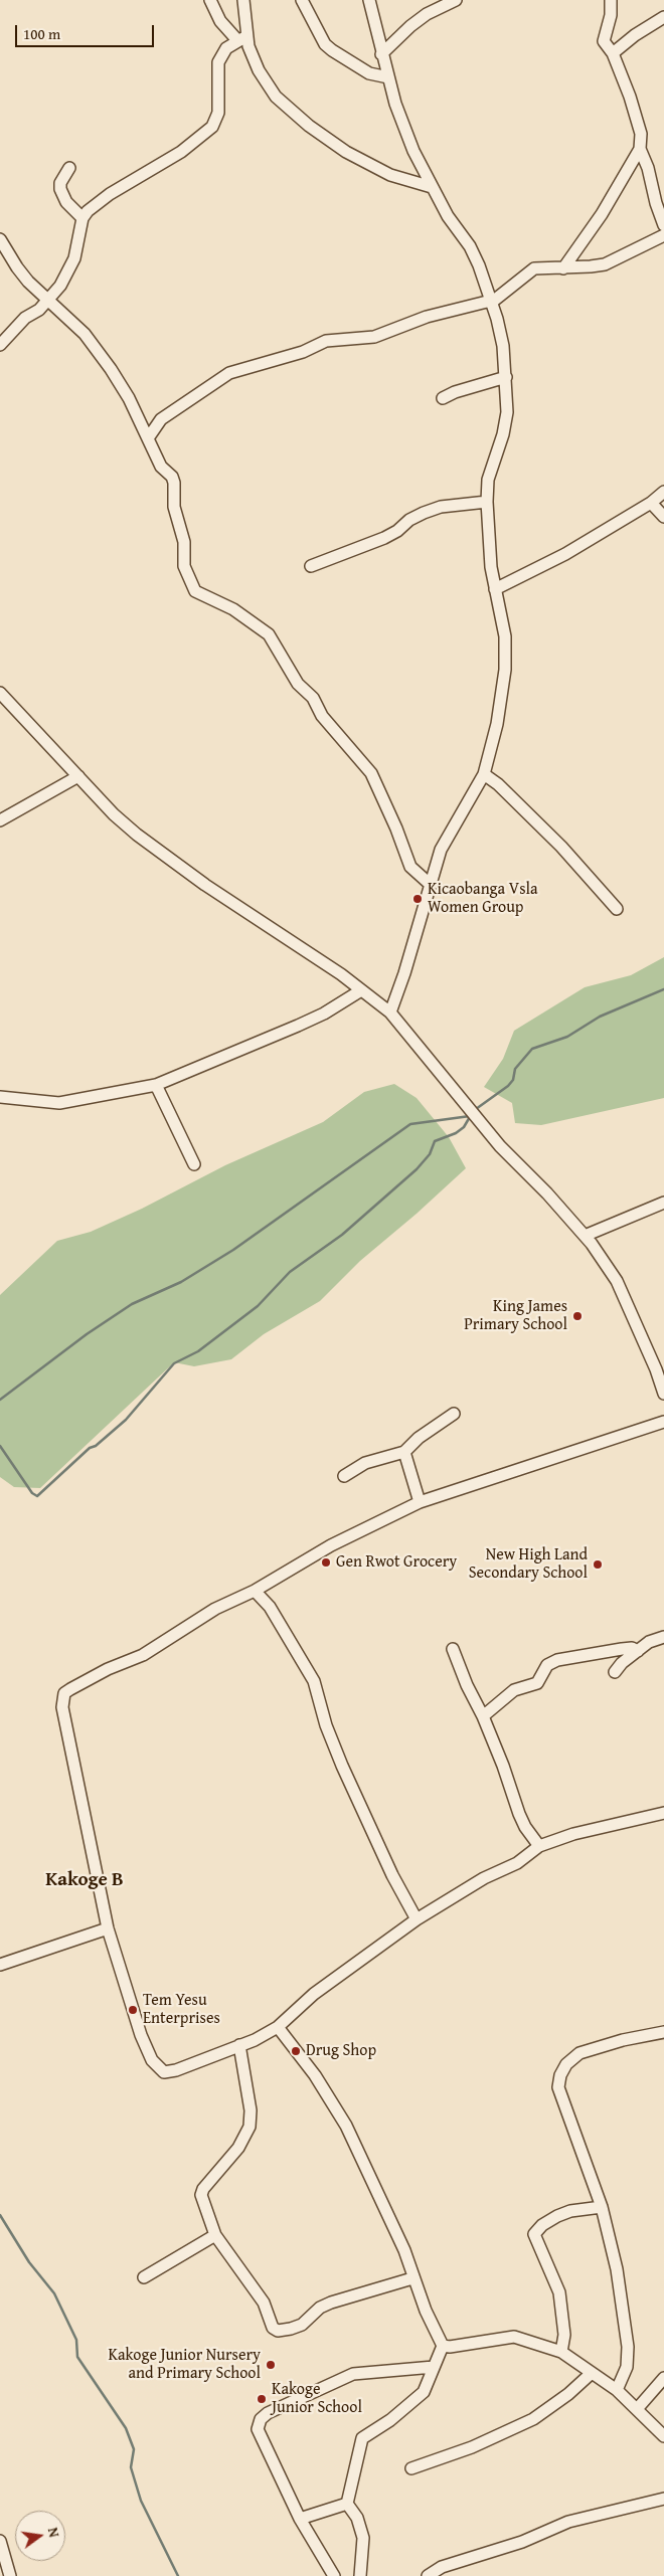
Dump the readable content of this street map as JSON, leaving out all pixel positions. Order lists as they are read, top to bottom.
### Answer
{
  "districts": ["Kakoge B"],
  "places": [
    "Kicaobanga Vsla Women Group",
    "King James Primary School",
    "Gen Rwot Grocery",
    "New High Land Secondary School",
    "Tem Yesu Enterprises",
    "Drug Shop",
    "Kakoge Junior Nursery and Primary School",
    "Kakoge Junior School"
  ],
  "scale_bar": "100 m",
  "north": "right"
}
